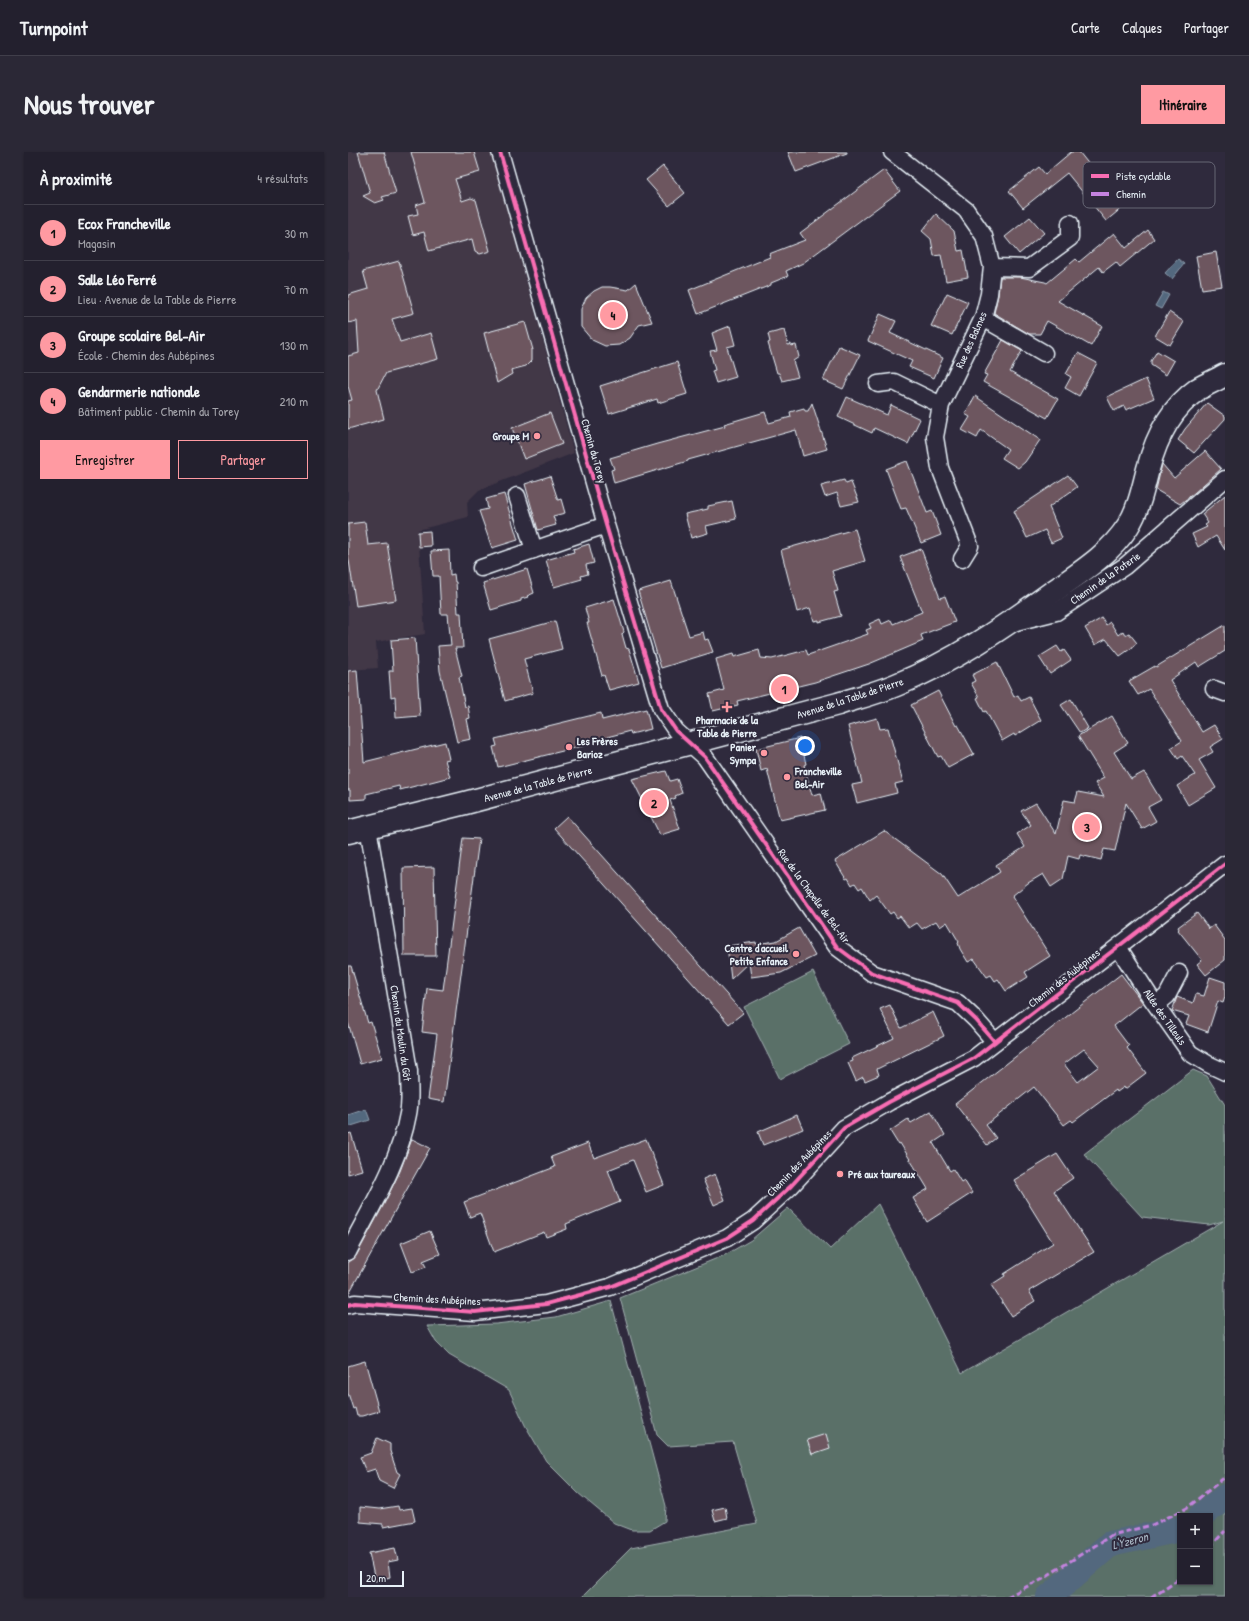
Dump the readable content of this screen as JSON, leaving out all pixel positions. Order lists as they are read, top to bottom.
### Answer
{
  "streets": {
    "main road": ["Avenue de la Table de Pierre"],
    "street": [
      "Rue des Balmes",
      "Chemin du Torey",
      "Chemin de la Poterie",
      "Rue de la Chapelle de Bel-Air",
      "Chemin des Aubépines",
      "Allée des Tilleuls",
      "Chemin du Moulin du Gôt"
    ]
  },
  "crossings": [
    ["Chemin du Torey", "Avenue de la Table de Pierre"],
    ["Chemin du Torey", "Rue de la Chapelle de Bel-Air"],
    ["Chemin de la Poterie", "Avenue de la Table de Pierre"],
    ["Avenue de la Table de Pierre", "Rue de la Chapelle de Bel-Air"],
    ["Avenue de la Table de Pierre", "Chemin du Moulin du Gôt"],
    ["Rue de la Chapelle de Bel-Air", "Chemin des Aubépines"],
    ["Chemin des Aubépines", "Allée des Tilleuls"]
  ],
  "water": ["L'Yzeron"],
  "places": {
    "other": [
      "Groupe M",
      "Les Frères Barioz",
      "Panier Sympa",
      "Francheville Bel-Air",
      "Centre d'accueil Petite Enfance",
      "Pré aux taureaux"
    ],
    "health": ["Pharmacie de la Table de Pierre"]
  },
  "legend": ["Piste cyclable", "Chemin"],
  "scale_bar": "20 m",
  "page": {
    "header": "Turnpoint",
    "nav": ["Carte", "Calques", "Partager"],
    "title": "Nous trouver",
    "buttons": [
      "Itinéraire",
      ["Enregistrer", "Partager"]
    ],
    "heading": ["À proximité", "4 résultats"],
    "list": [
      {
        "mark": "1",
        "name": "Ecox Francheville",
        "note": "Magasin",
        "value": "30 m"
      },
      {
        "mark": "2",
        "name": "Salle Léo Ferré",
        "note": "Lieu · Avenue de la Table de Pierre",
        "value": "70 m"
      },
      {
        "mark": "3",
        "name": "Groupe scolaire Bel-Air",
        "note": "École · Chemin des Aubépines",
        "value": "130 m"
      },
      {
        "mark": "4",
        "name": "Gendarmerie nationale",
        "note": "Bâtiment public · Chemin du Torey",
        "value": "210 m"
      }
    ],
    "pins": [
      "4",
      "1",
      "2",
      "3"
    ],
    "map_buttons": ["+", "−"],
    "scale": "20 m"
  }
}
